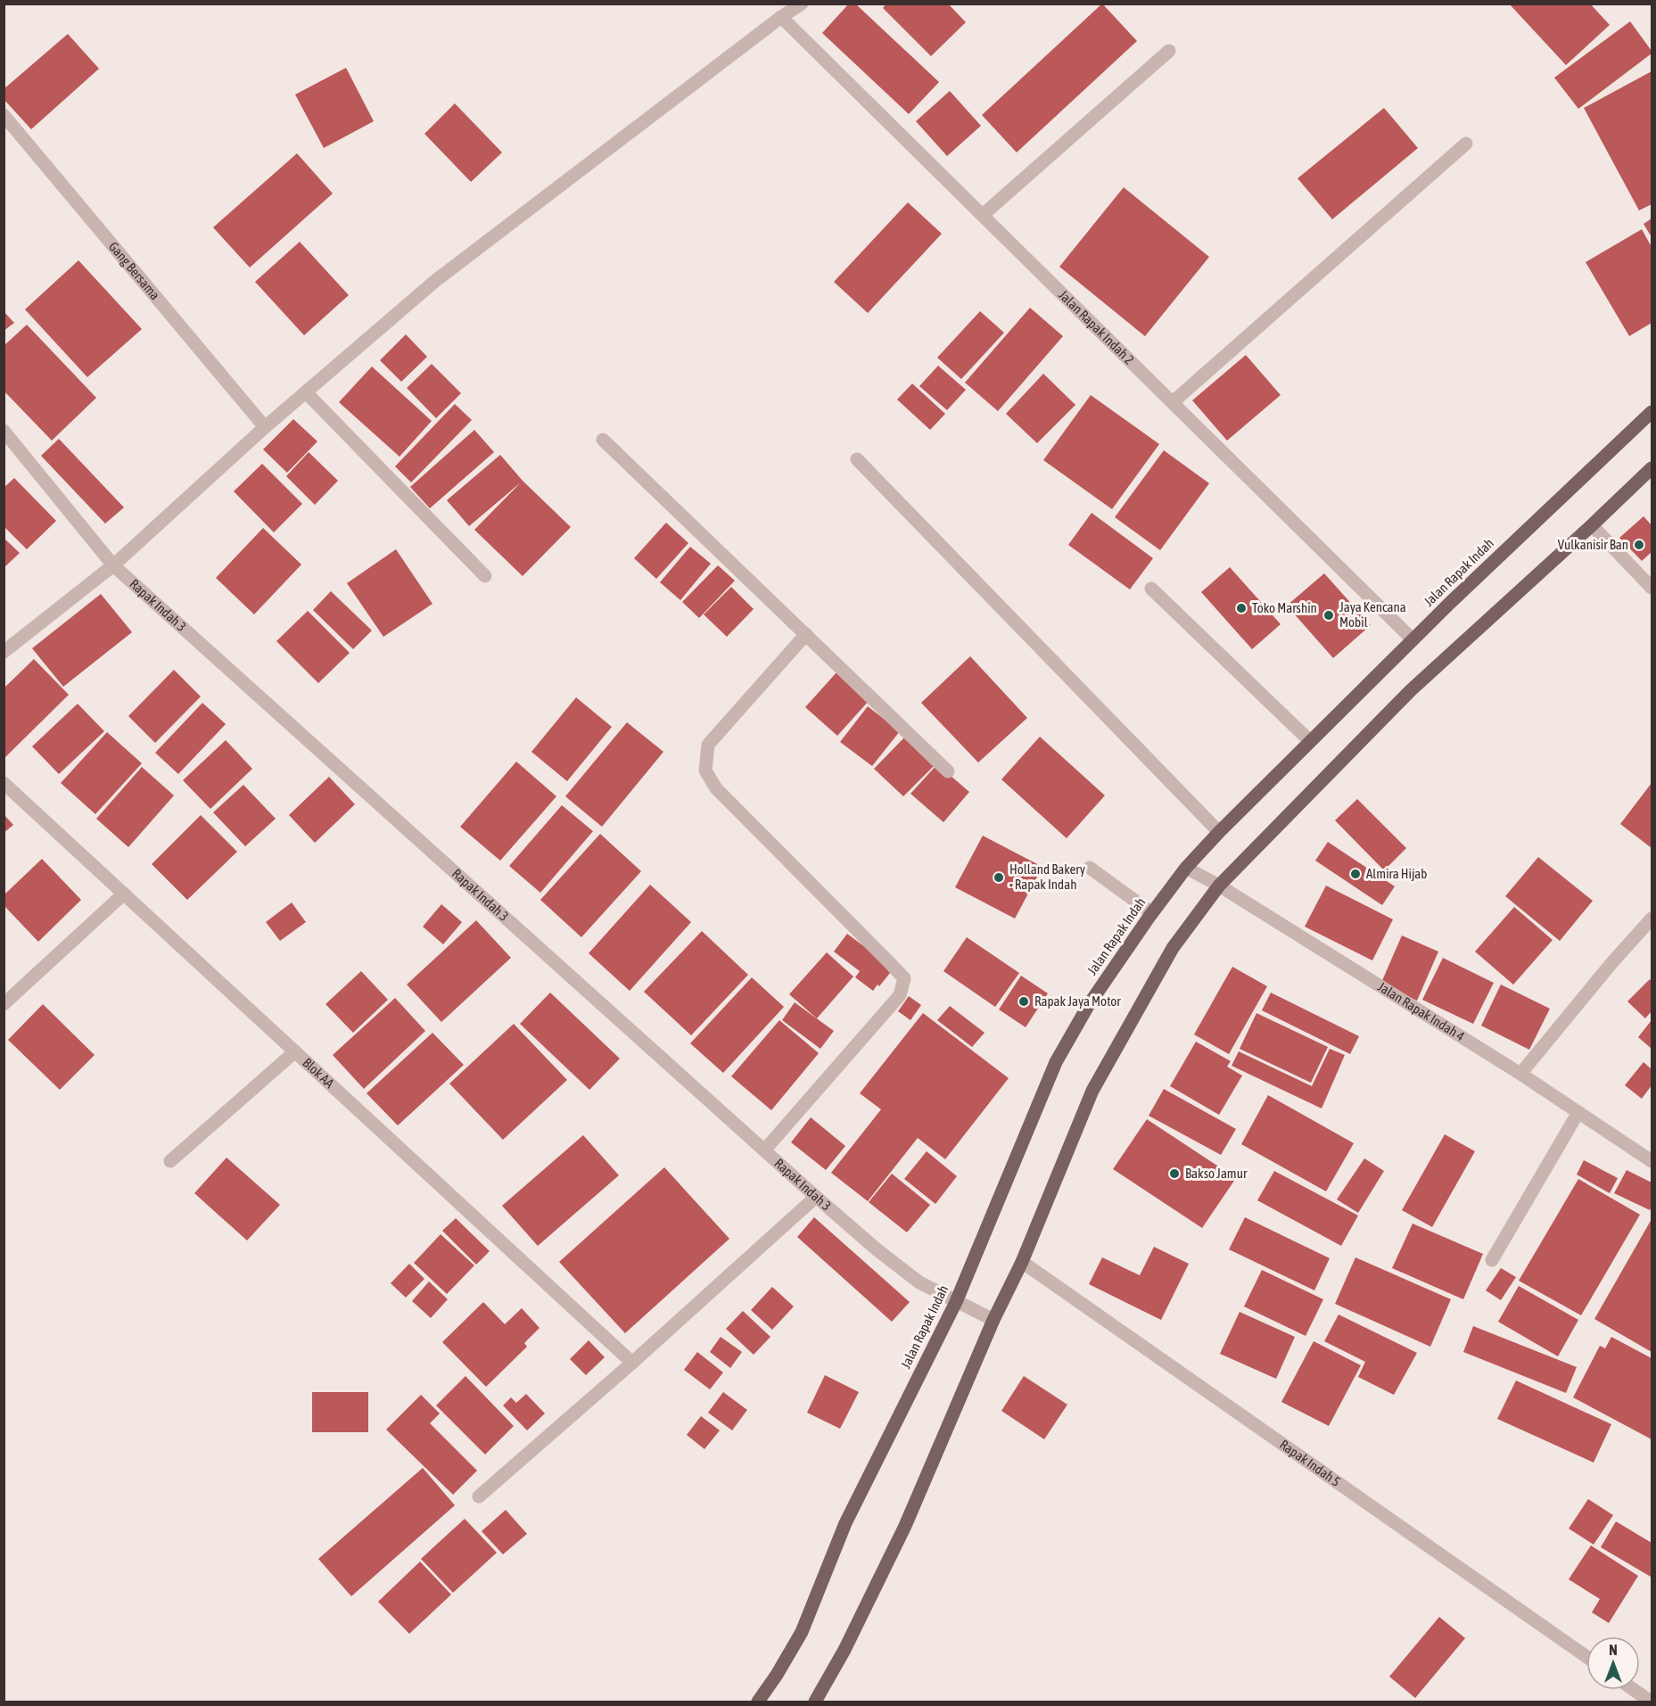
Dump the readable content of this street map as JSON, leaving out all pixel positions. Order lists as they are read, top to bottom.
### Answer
{
  "streets": {
    "main road": ["Jalan Rapak Indah"],
    "street": [
      "Gang Bersama",
      "Jalan Rapak Indah 2",
      "Rapak Indah 3",
      "Jalan Rapak Indah 4",
      "Blok AA",
      "Rapak Indah 5"
    ]
  },
  "crossings": [
    ["Jalan Rapak Indah 2", "Jalan Rapak Indah"],
    ["Jalan Rapak Indah", "Rapak Indah 3"],
    ["Jalan Rapak Indah", "Jalan Rapak Indah 4"]
  ],
  "places": [
    "Vulkanisir Ban",
    "Toko Marshin",
    "Jaya Kencana Mobil",
    "Almira Hijab",
    "Holland Bakery - Rapak Indah",
    "Rapak Jaya Motor",
    "Bakso Jamur"
  ],
  "north": "top"
}
